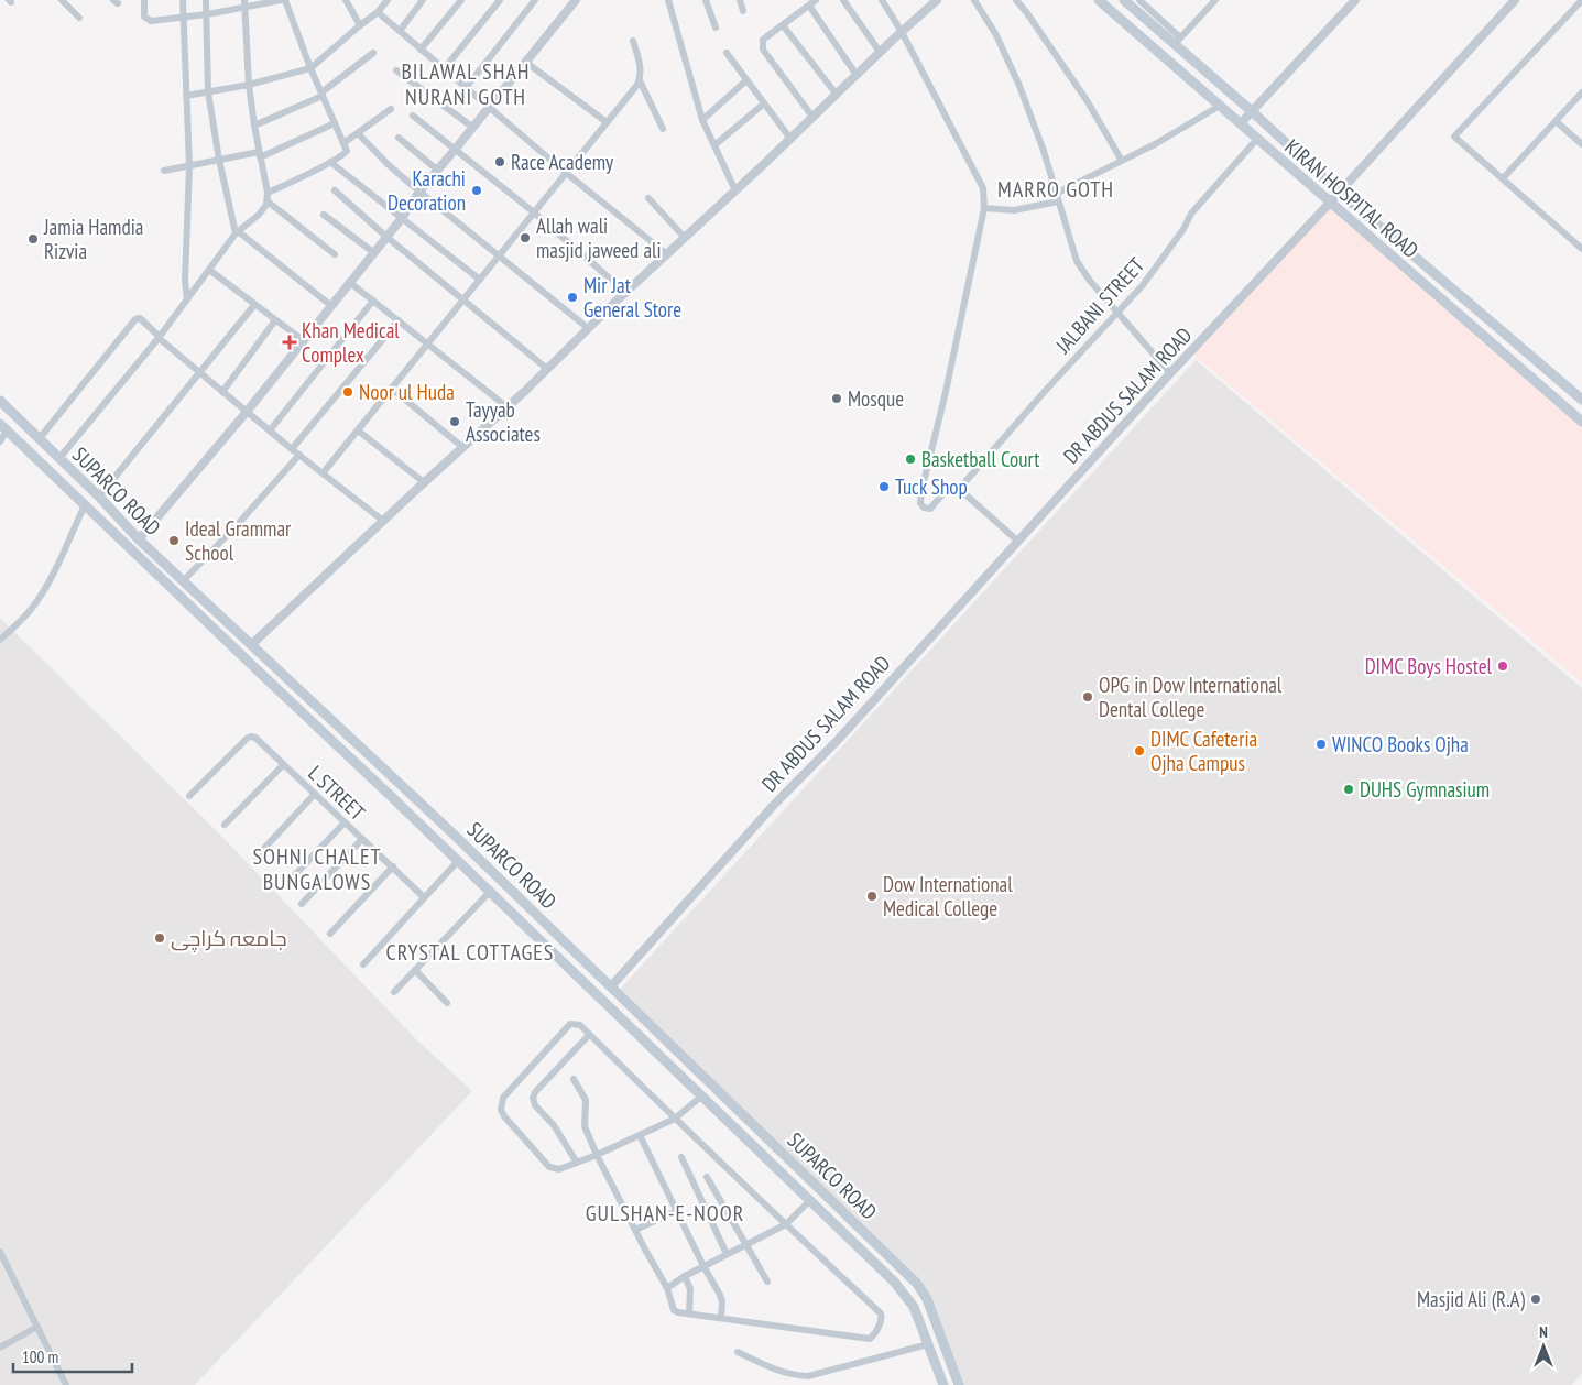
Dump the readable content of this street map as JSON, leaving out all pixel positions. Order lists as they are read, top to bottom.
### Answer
{
  "streets": {
    "main road": ["KIRAN HOSPITAL ROAD", "SUPARCO ROAD"],
    "street": ["JALBANI STREET", "DR ABDUS SALAM ROAD", "L STREET"]
  },
  "crossings": [
    ["KIRAN HOSPITAL ROAD", "JALBANI STREET"],
    ["KIRAN HOSPITAL ROAD", "DR ABDUS SALAM ROAD"],
    ["DR ABDUS SALAM ROAD", "SUPARCO ROAD"]
  ],
  "districts": [
    "BILAWAL SHAH NURANI GOTH",
    "MARRO GOTH",
    "SOHNI CHALET BUNGALOWS",
    "CRYSTAL COTTAGES",
    "GULSHAN-E-NOOR"
  ],
  "places": {
    "other": [
      "Race Academy",
      "Karachi Decoration",
      "Allah wali masjid jaweed ali",
      "Jamia Hamdia Rizvia",
      "Mir Jat General Store",
      "Noor ul Huda",
      "Mosque",
      "Tayyab Associates",
      "Basketball Court",
      "Tuck Shop",
      "Ideal Grammar School",
      "DIMC Boys Hostel",
      "OPG in Dow International Dental College",
      "WINCO Books Ojha",
      "DIMC Cafeteria Ojha Campus",
      "DUHS Gymnasium",
      "Dow International Medical College",
      "جامعہ کراچی",
      "Masjid Ali (R.A)"
    ],
    "health": ["Khan Medical Complex"]
  },
  "scale_bar": "100 m",
  "north": "top"
}
